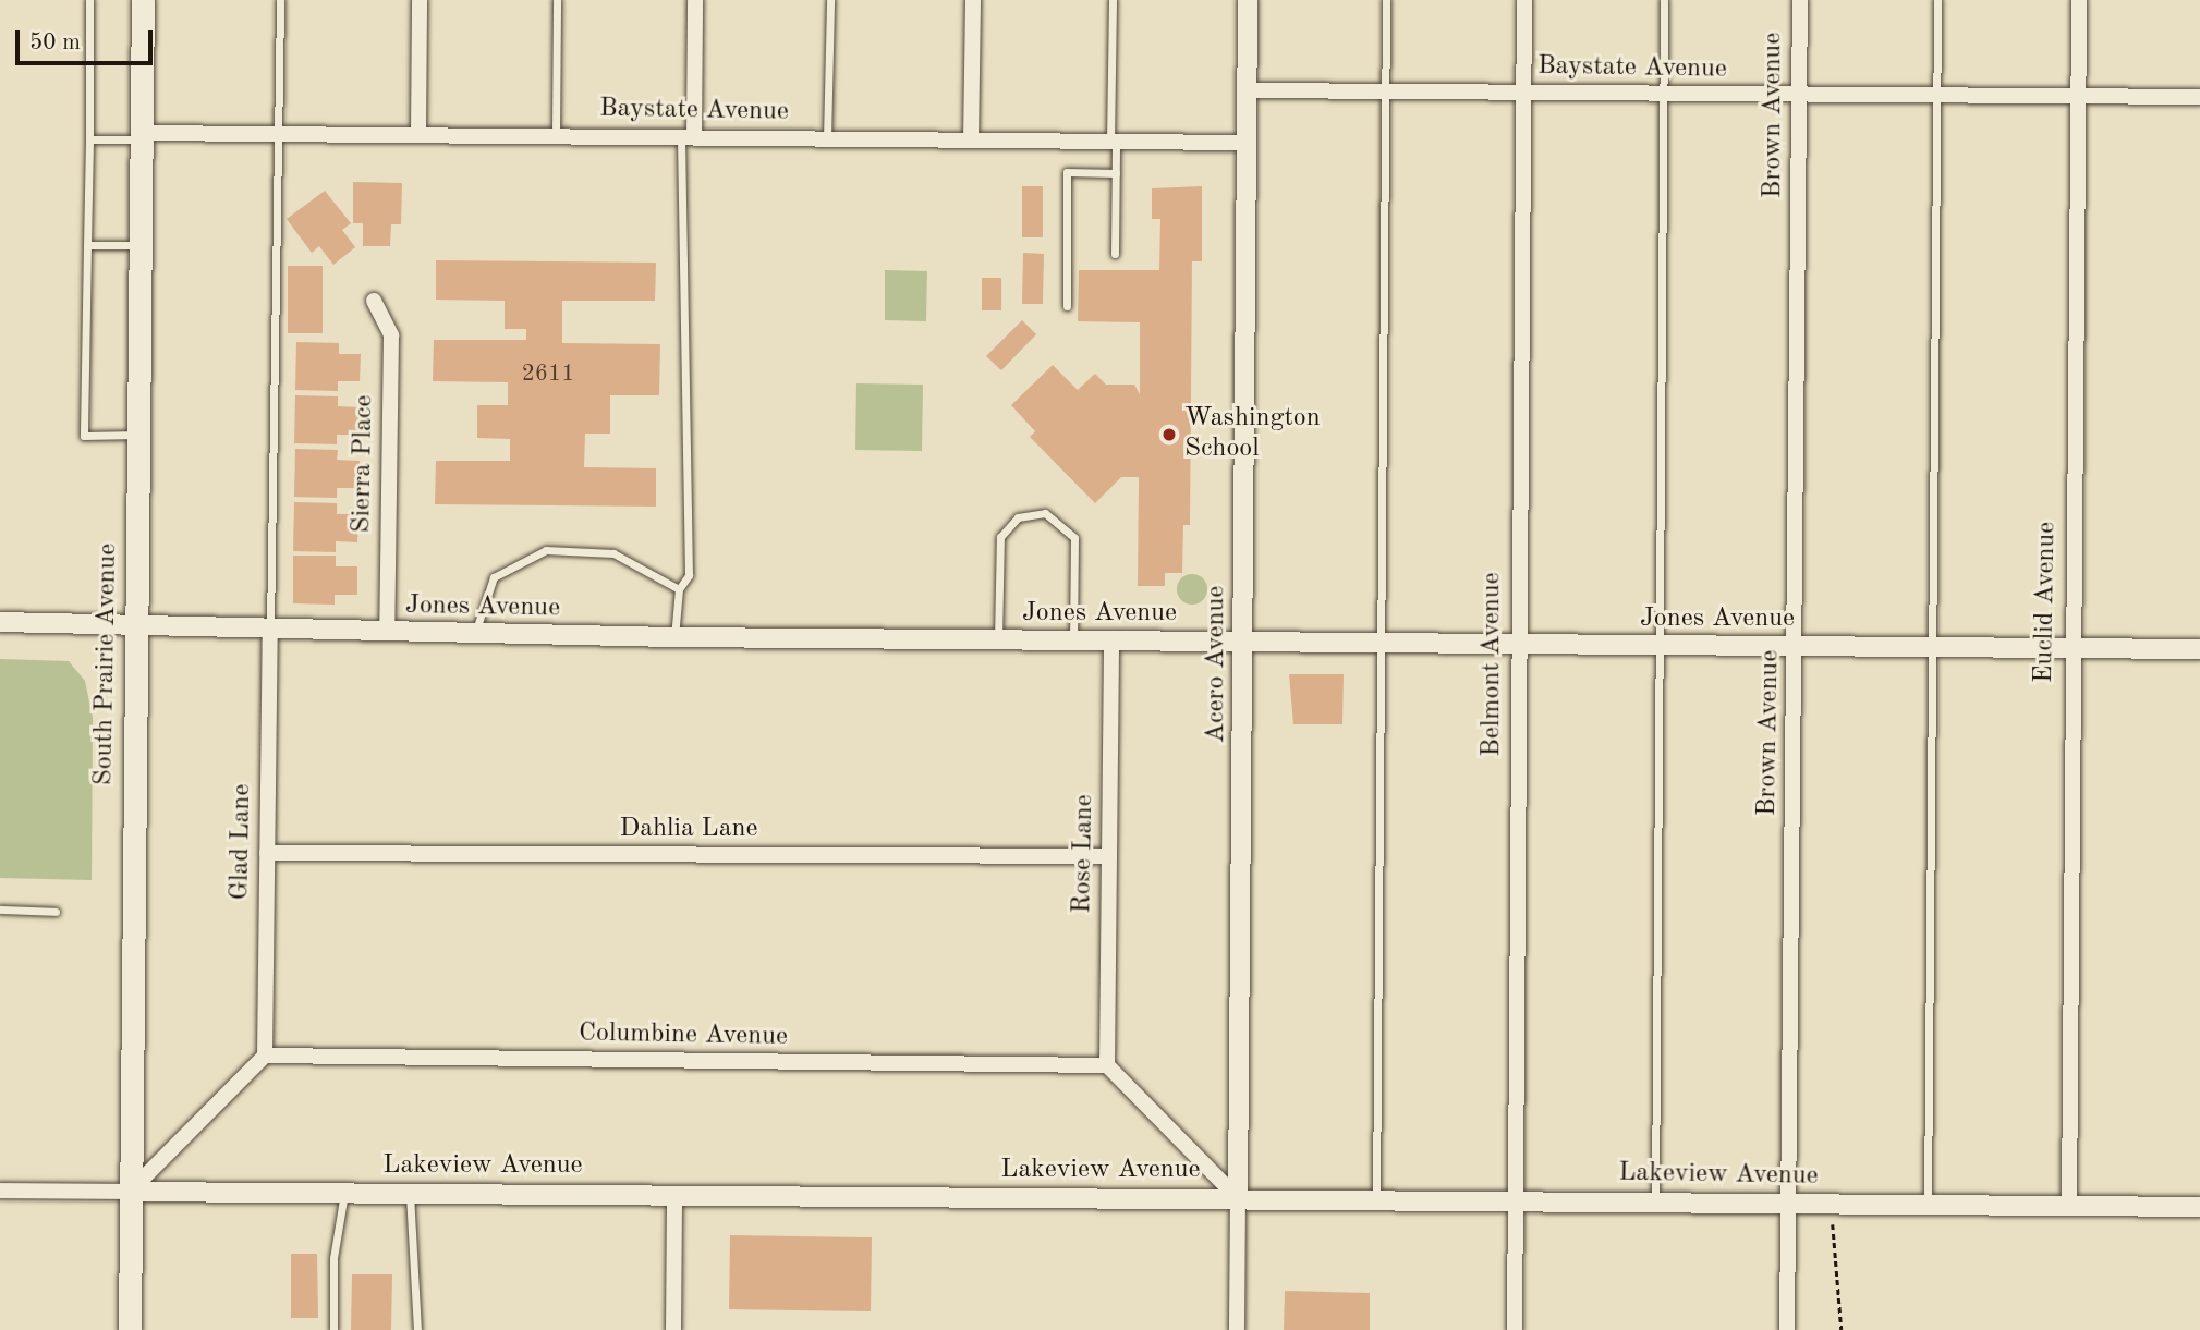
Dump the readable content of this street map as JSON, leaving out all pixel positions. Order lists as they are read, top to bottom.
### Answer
{
  "streets": {
    "main road": ["South Prairie Avenue"],
    "street": [
      "Baystate Avenue",
      "Brown Avenue",
      "Sierra Place",
      "Euclid Avenue",
      "Jones Avenue",
      "Acero Avenue",
      "Belmont Avenue",
      "Dahlia Lane",
      "Glad Lane",
      "Rose Lane",
      "Columbine Avenue",
      "Lakeview Avenue"
    ]
  },
  "crossings": [
    ["Baystate Avenue", "Brown Avenue"],
    ["Baystate Avenue", "Euclid Avenue"],
    ["Baystate Avenue", "South Prairie Avenue"],
    ["Baystate Avenue", "Acero Avenue"],
    ["Baystate Avenue", "Belmont Avenue"],
    ["Brown Avenue", "Jones Avenue"],
    ["Brown Avenue", "Lakeview Avenue"],
    ["Sierra Place", "Jones Avenue"],
    ["Euclid Avenue", "Jones Avenue"],
    ["Euclid Avenue", "Lakeview Avenue"],
    ["Jones Avenue", "South Prairie Avenue"],
    ["Jones Avenue", "Acero Avenue"],
    ["Jones Avenue", "Belmont Avenue"],
    ["Jones Avenue", "Glad Lane"],
    ["Jones Avenue", "Rose Lane"],
    ["South Prairie Avenue", "Lakeview Avenue"],
    ["Acero Avenue", "Lakeview Avenue"],
    ["Belmont Avenue", "Lakeview Avenue"],
    ["Dahlia Lane", "Glad Lane"],
    ["Dahlia Lane", "Rose Lane"],
    ["Glad Lane", "Columbine Avenue"],
    ["Rose Lane", "Columbine Avenue"]
  ],
  "places": ["Washington School"],
  "house_numbers": ["2611"],
  "scale_bar": "50 m"
}
